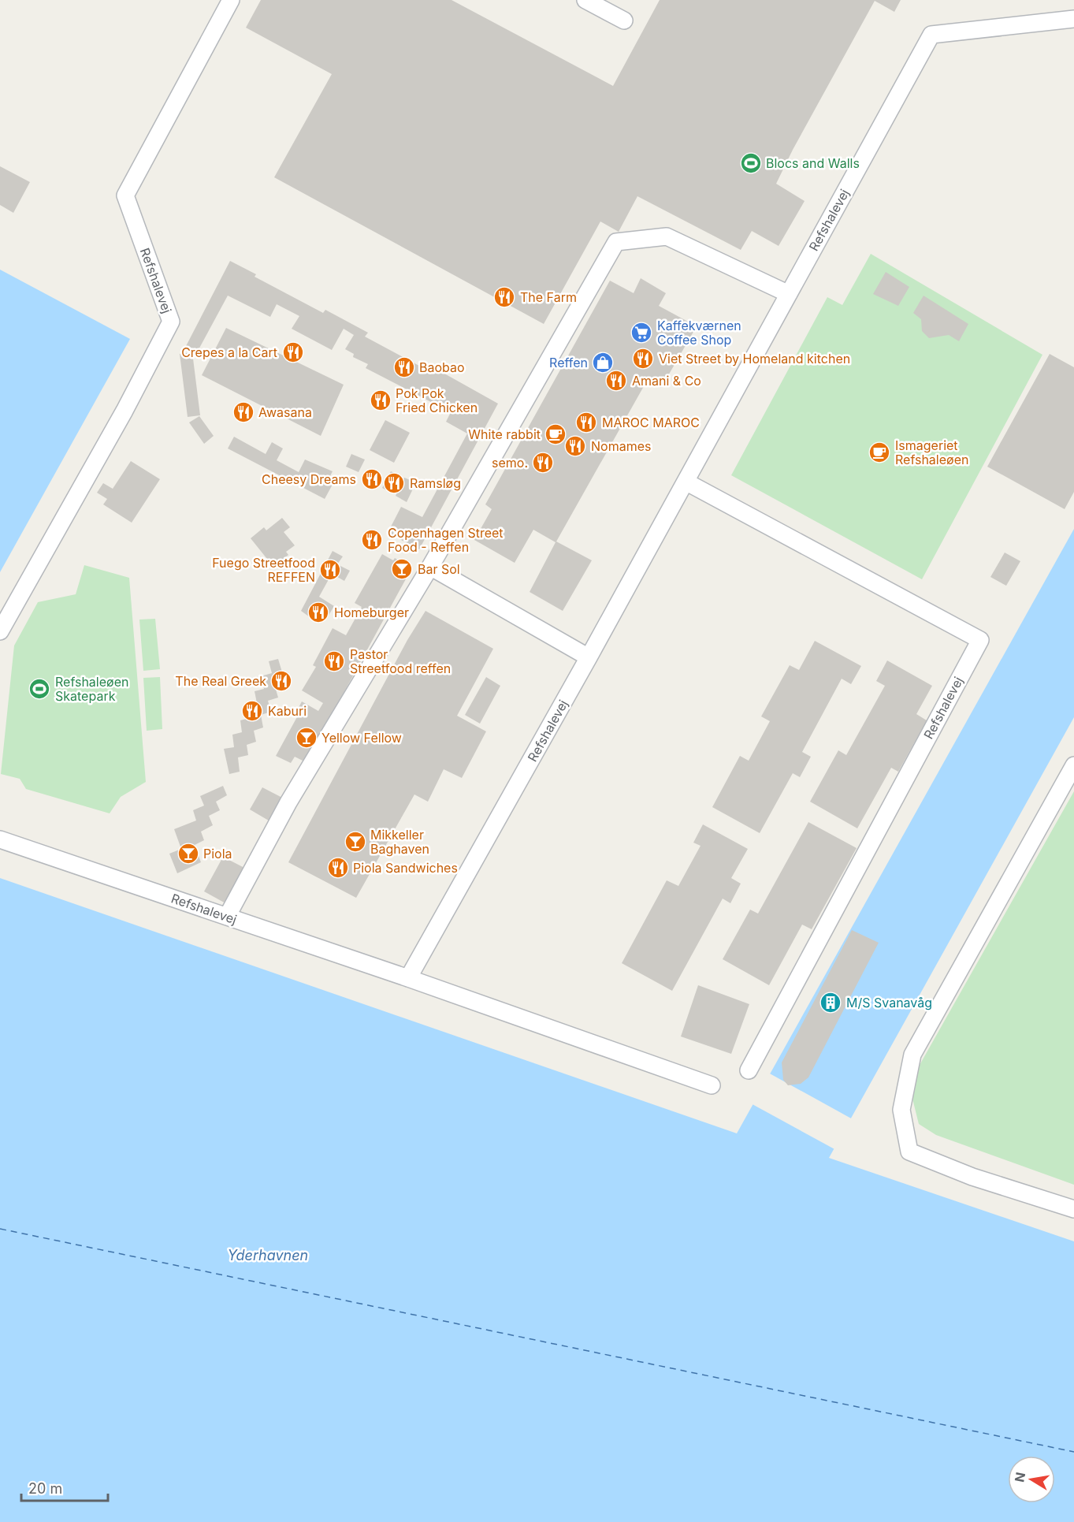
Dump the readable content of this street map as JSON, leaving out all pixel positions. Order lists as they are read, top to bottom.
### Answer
{
  "streets": {
    "lane": ["Refshalevej"]
  },
  "water": ["Yderhavnen"],
  "places": {
    "sports": ["Blocs and Walls", "Refshaleøen Skatepark"],
    "restaurant": [
      "The Farm",
      "Crepes a la Cart",
      "Viet Street by Homeland kitchen",
      "Baobao",
      "Amani & Co",
      "Pok Pok Fried Chicken",
      "Awasana",
      "MAROC MAROC",
      "Nomames",
      "semo.",
      "Cheesy Dreams",
      "Ramsløg",
      "Copenhagen Street Food - Reffen",
      "Fuego Streetfood REFFEN",
      "Homeburger",
      "Pastor Streetfood reffen",
      "The Real Greek",
      "Kaburi",
      "Piola Sandwiches"
    ],
    "supermarket": ["Kaffekværnen Coffee Shop"],
    "shop": ["Reffen"],
    "cafe": ["White rabbit", "Ismageriet Refshaleøen"],
    "bar": [
      "Bar Sol",
      "Yellow Fellow",
      "Mikkeller Baghaven",
      "Piola"
    ],
    "building": ["M/S Svanavåg"]
  },
  "scale_bar": "20 m",
  "north": "left"
}
